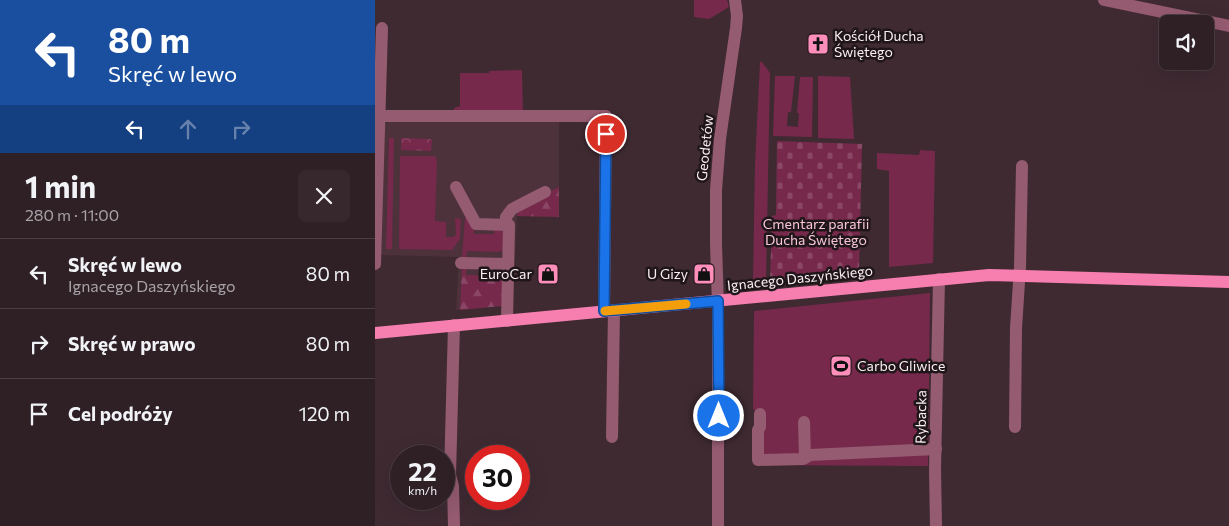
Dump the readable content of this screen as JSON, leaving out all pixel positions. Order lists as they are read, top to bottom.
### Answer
{
  "streets": {
    "main road": ["Ignacego Daszyńskiego"],
    "street": ["Geodetów", "Rybacka"]
  },
  "crossings": [
    ["Geodetów", "Ignacego Daszyńskiego"],
    ["Ignacego Daszyńskiego", "Rybacka"]
  ],
  "parks": ["Cmentarz parafii Ducha Świętego"],
  "places": {
    "church": ["Kościół Ducha Świętego"],
    "shop": ["EuroCar", "U Gizy"],
    "sports": ["Carbo Gliwice"]
  },
  "page": {
    "turn": ["80 m", "Skręć w lewo"],
    "heading": ["1 min", "280 m · 11:00"],
    "list": [
      {
        "name": "Skręć w lewo",
        "note": "Ignacego Daszyńskiego",
        "value": "80 m"
      },
      {
        "name": "Skręć w prawo",
        "value": "80 m"
      },
      {
        "name": "Cel podróży",
        "value": "120 m"
      }
    ],
    "speed": "22 km/h",
    "limit": "30"
  }
}
